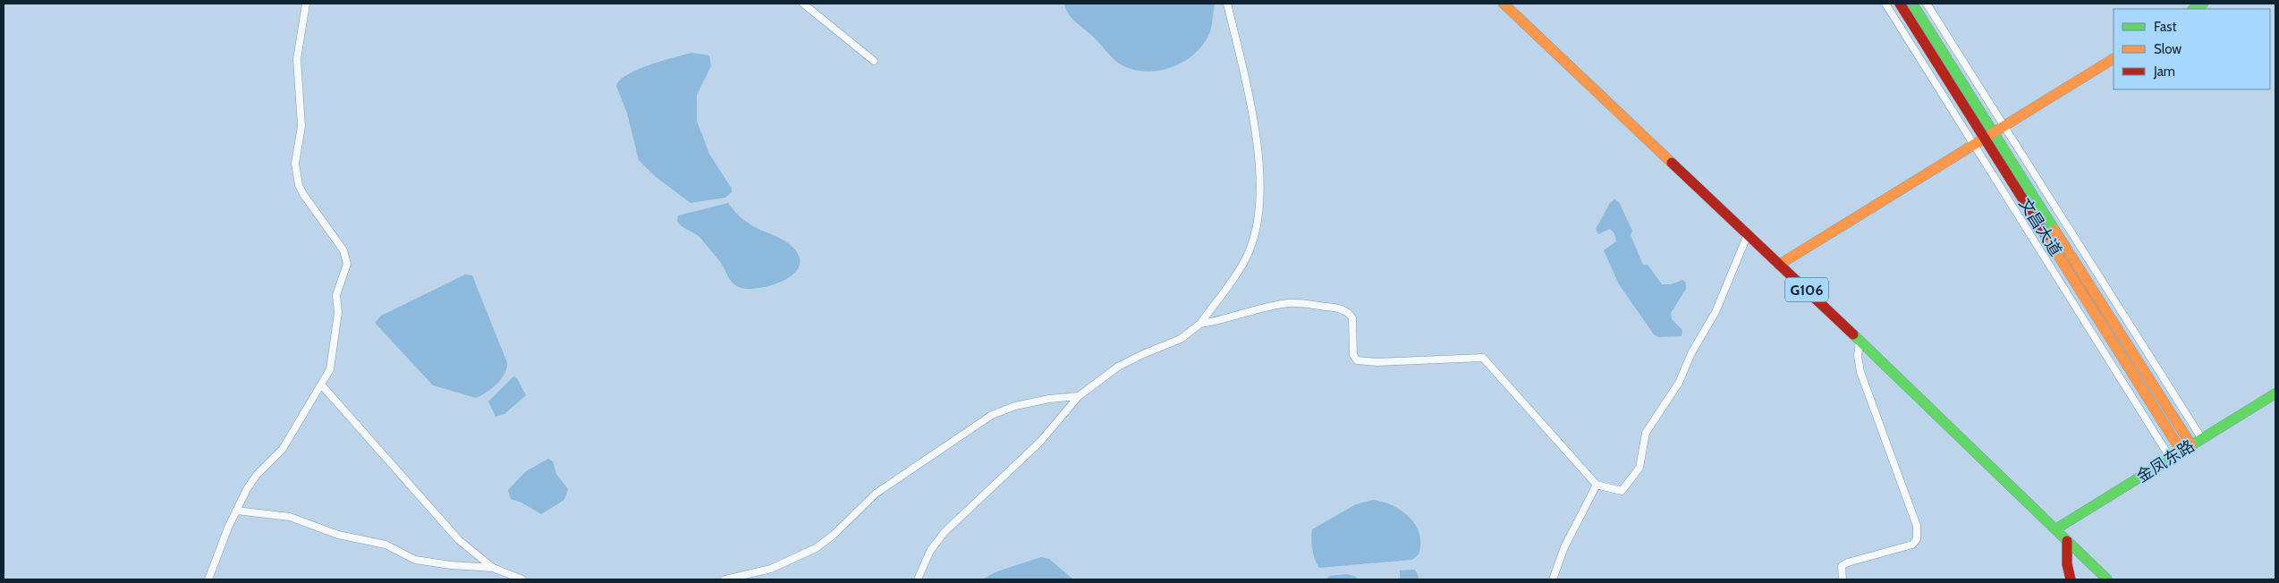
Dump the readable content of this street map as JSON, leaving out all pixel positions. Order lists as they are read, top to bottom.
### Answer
{
  "streets": {
    "main road": ["文昌大道", "G106", "金凤东路"]
  },
  "crossings": [
    ["文昌大道", "金凤东路"],
    ["G106", "金凤东路"]
  ],
  "legend": ["Fast", "Slow", "Jam"]
}
